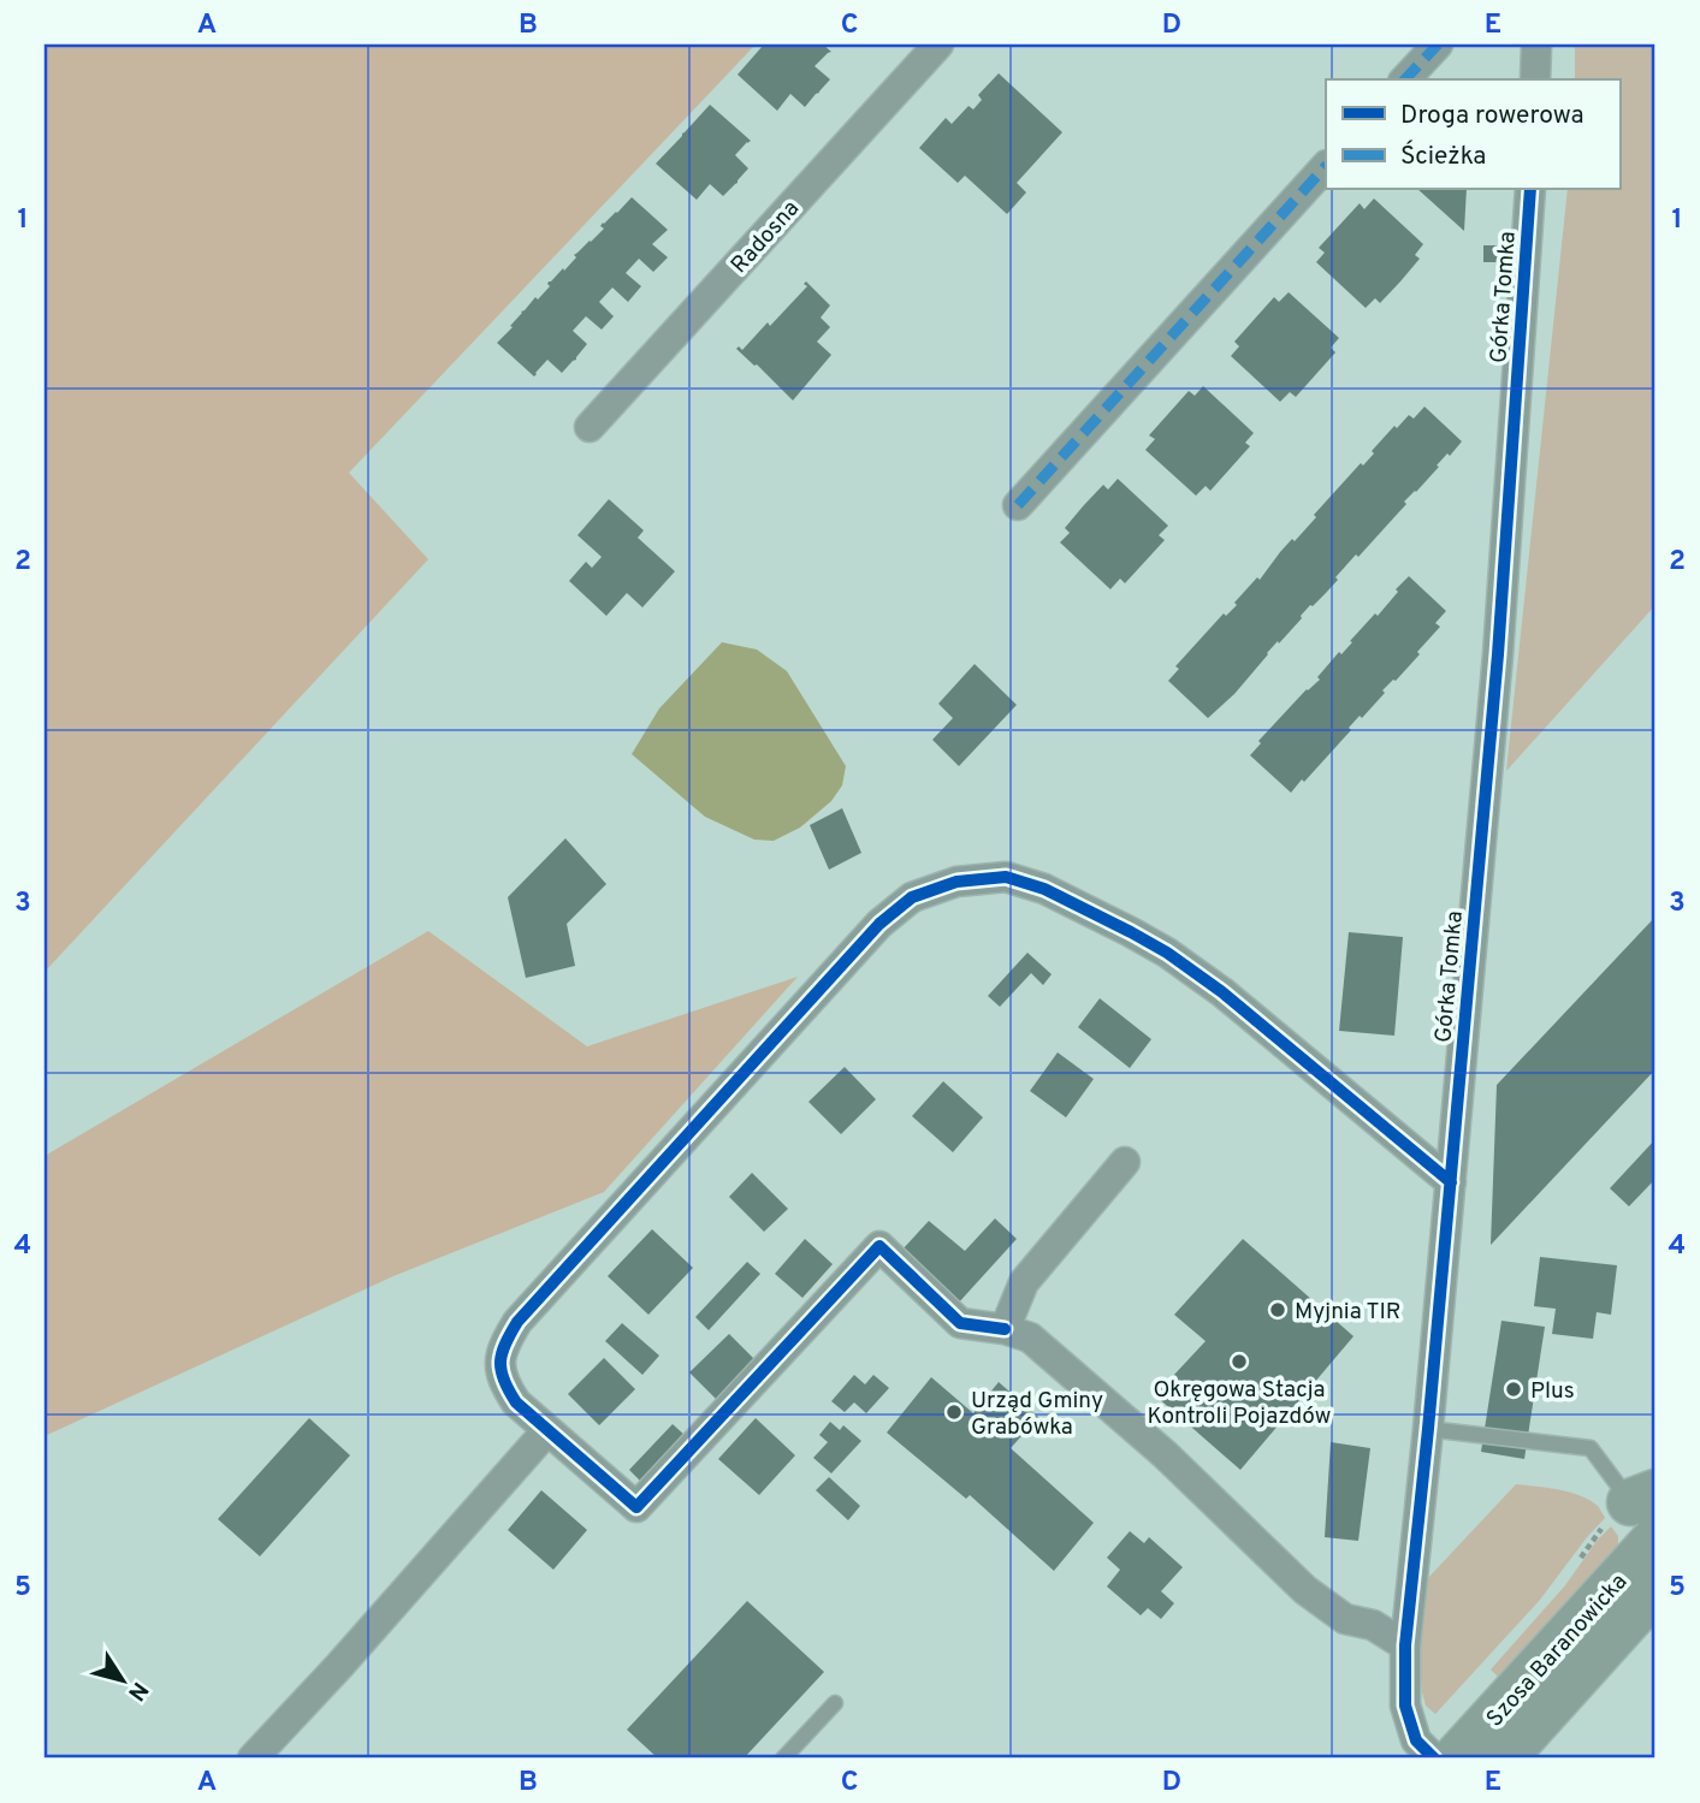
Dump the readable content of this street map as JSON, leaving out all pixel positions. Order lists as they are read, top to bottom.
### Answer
{
  "streets": {
    "main road": ["Szosa Baranowicka"],
    "street": ["Radosna", "Górka Tomka"]
  },
  "places": [
    "Myjnia TIR",
    "Okręgowa Stacja Kontroli Pojazdów",
    "Plus",
    "Urząd Gminy Grabówka"
  ],
  "legend": ["Droga rowerowa", "Ścieżka"],
  "north": "bottom right",
  "grid": {
    "columns": [
      "A",
      "B",
      "C",
      "D",
      "E"
    ],
    "rows": [
      "1",
      "2",
      "3",
      "4",
      "5"
    ]
  }
}
